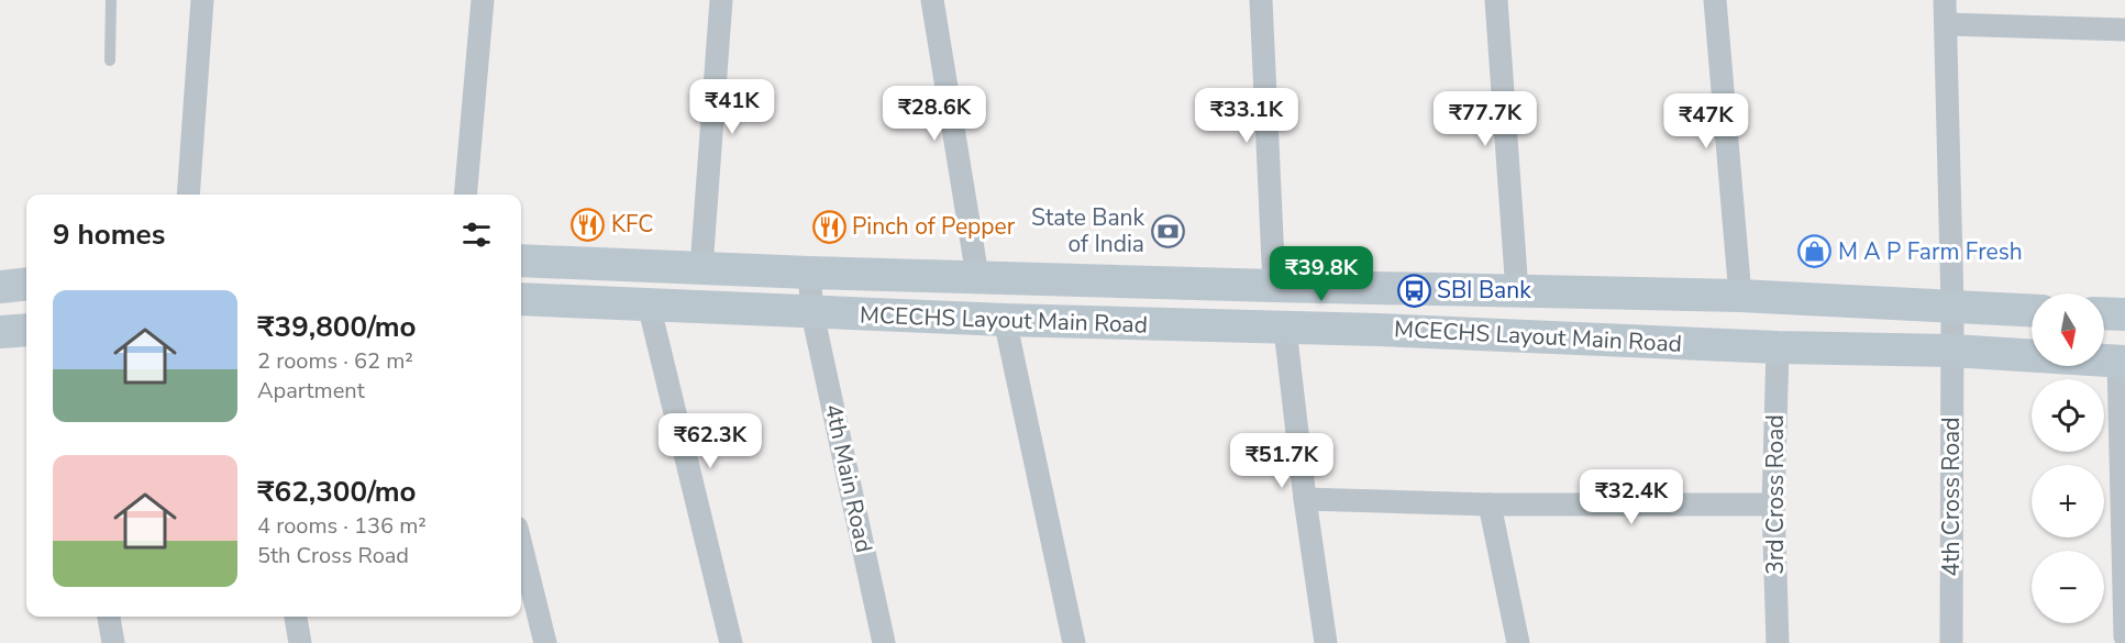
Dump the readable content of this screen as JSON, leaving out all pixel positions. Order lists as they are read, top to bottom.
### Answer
{
  "streets": {
    "main road": ["MCECHS Layout Main Road"],
    "street": ["4th Main Road", "3rd Cross Road", "4th Cross Road"]
  },
  "crossings": [
    ["MCECHS Layout Main Road", "4th Main Road"],
    ["MCECHS Layout Main Road", "3rd Cross Road"],
    ["MCECHS Layout Main Road", "4th Cross Road"]
  ],
  "places": {
    "restaurant": ["KFC", "Pinch of Pepper"],
    "bank": ["State Bank of India"],
    "shop": ["M A P Farm Fresh"],
    "bus stop": ["SBI Bank"]
  },
  "north": "bottom",
  "page": {
    "price": [
      "₹41K",
      "₹28.6K",
      "₹33.1K",
      "₹77.7K",
      "₹47K",
      "₹39.8K",
      "₹62.3K",
      "₹51.7K",
      "₹32.4K"
    ],
    "heading": "9 homes",
    "list": [
      {
        "name": "₹39,800/mo",
        "note": "2 rooms · 62 m² · Apartment"
      },
      {
        "name": "₹62,300/mo",
        "note": "4 rooms · 136 m² · 5th Cross Road"
      }
    ],
    "map_buttons": ["+", "−"]
  }
}
